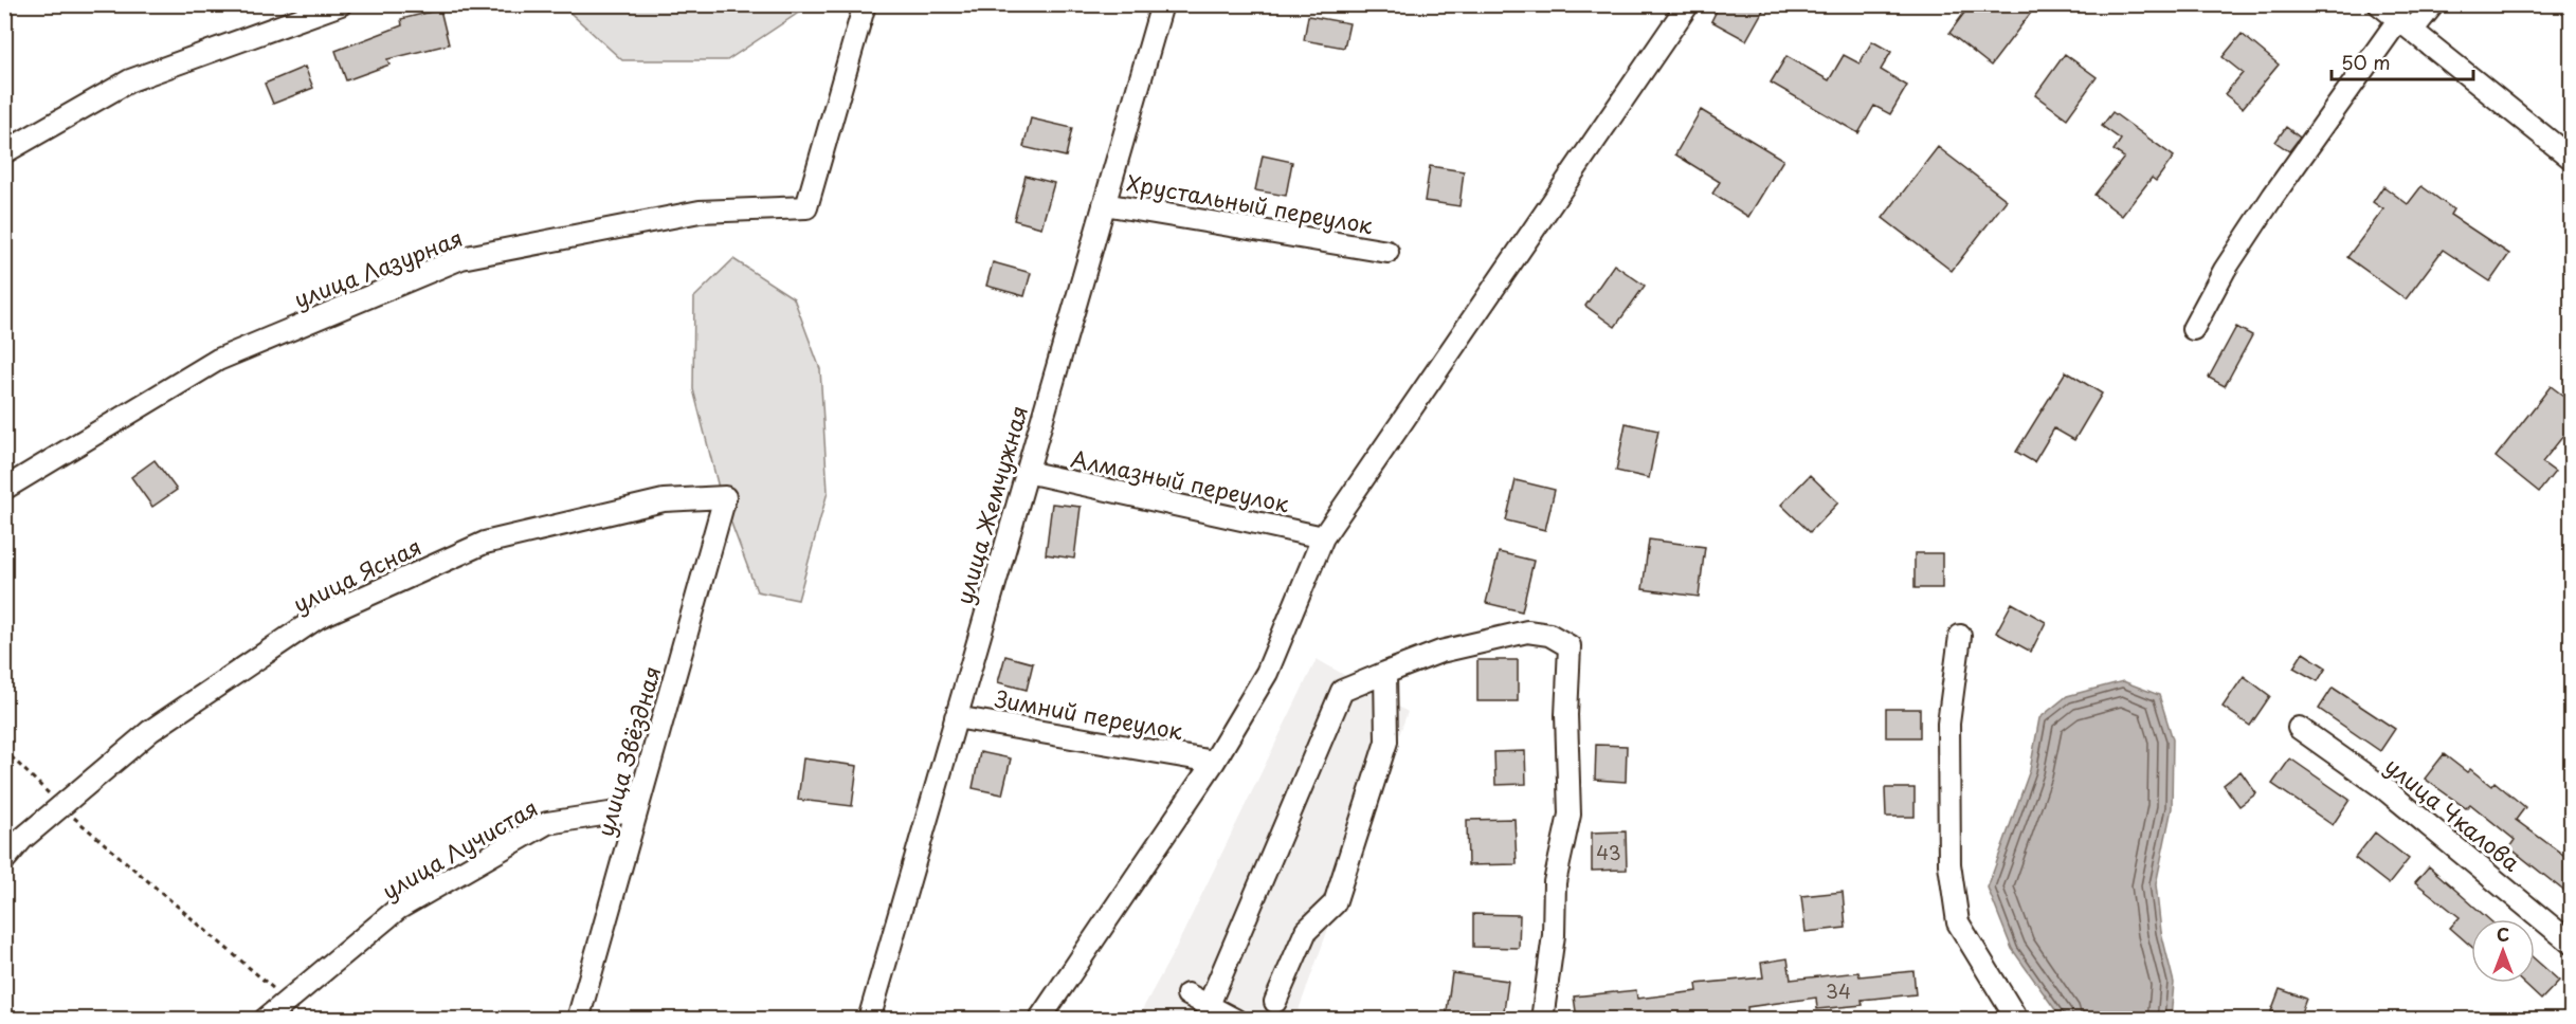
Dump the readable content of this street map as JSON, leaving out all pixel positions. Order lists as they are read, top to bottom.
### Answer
{
  "streets": {
    "street": [
      "Хрустальный переулок",
      "улица Лазурная",
      "Алмазный переулок",
      "улица Жемчужная",
      "улица Ясная",
      "Зимний переулок",
      "улица Звёздная",
      "улица Чкалова",
      "улица Лучистая"
    ]
  },
  "crossings": [
    ["Хрустальный переулок", "улица Жемчужная"],
    ["Алмазный переулок", "улица Жемчужная"],
    ["улица Жемчужная", "Зимний переулок"],
    ["улица Ясная", "улица Звёздная"],
    ["улица Звёздная", "улица Лучистая"]
  ],
  "house_numbers": ["43", "34"],
  "scale_bar": "50 m",
  "north": "top"
}
